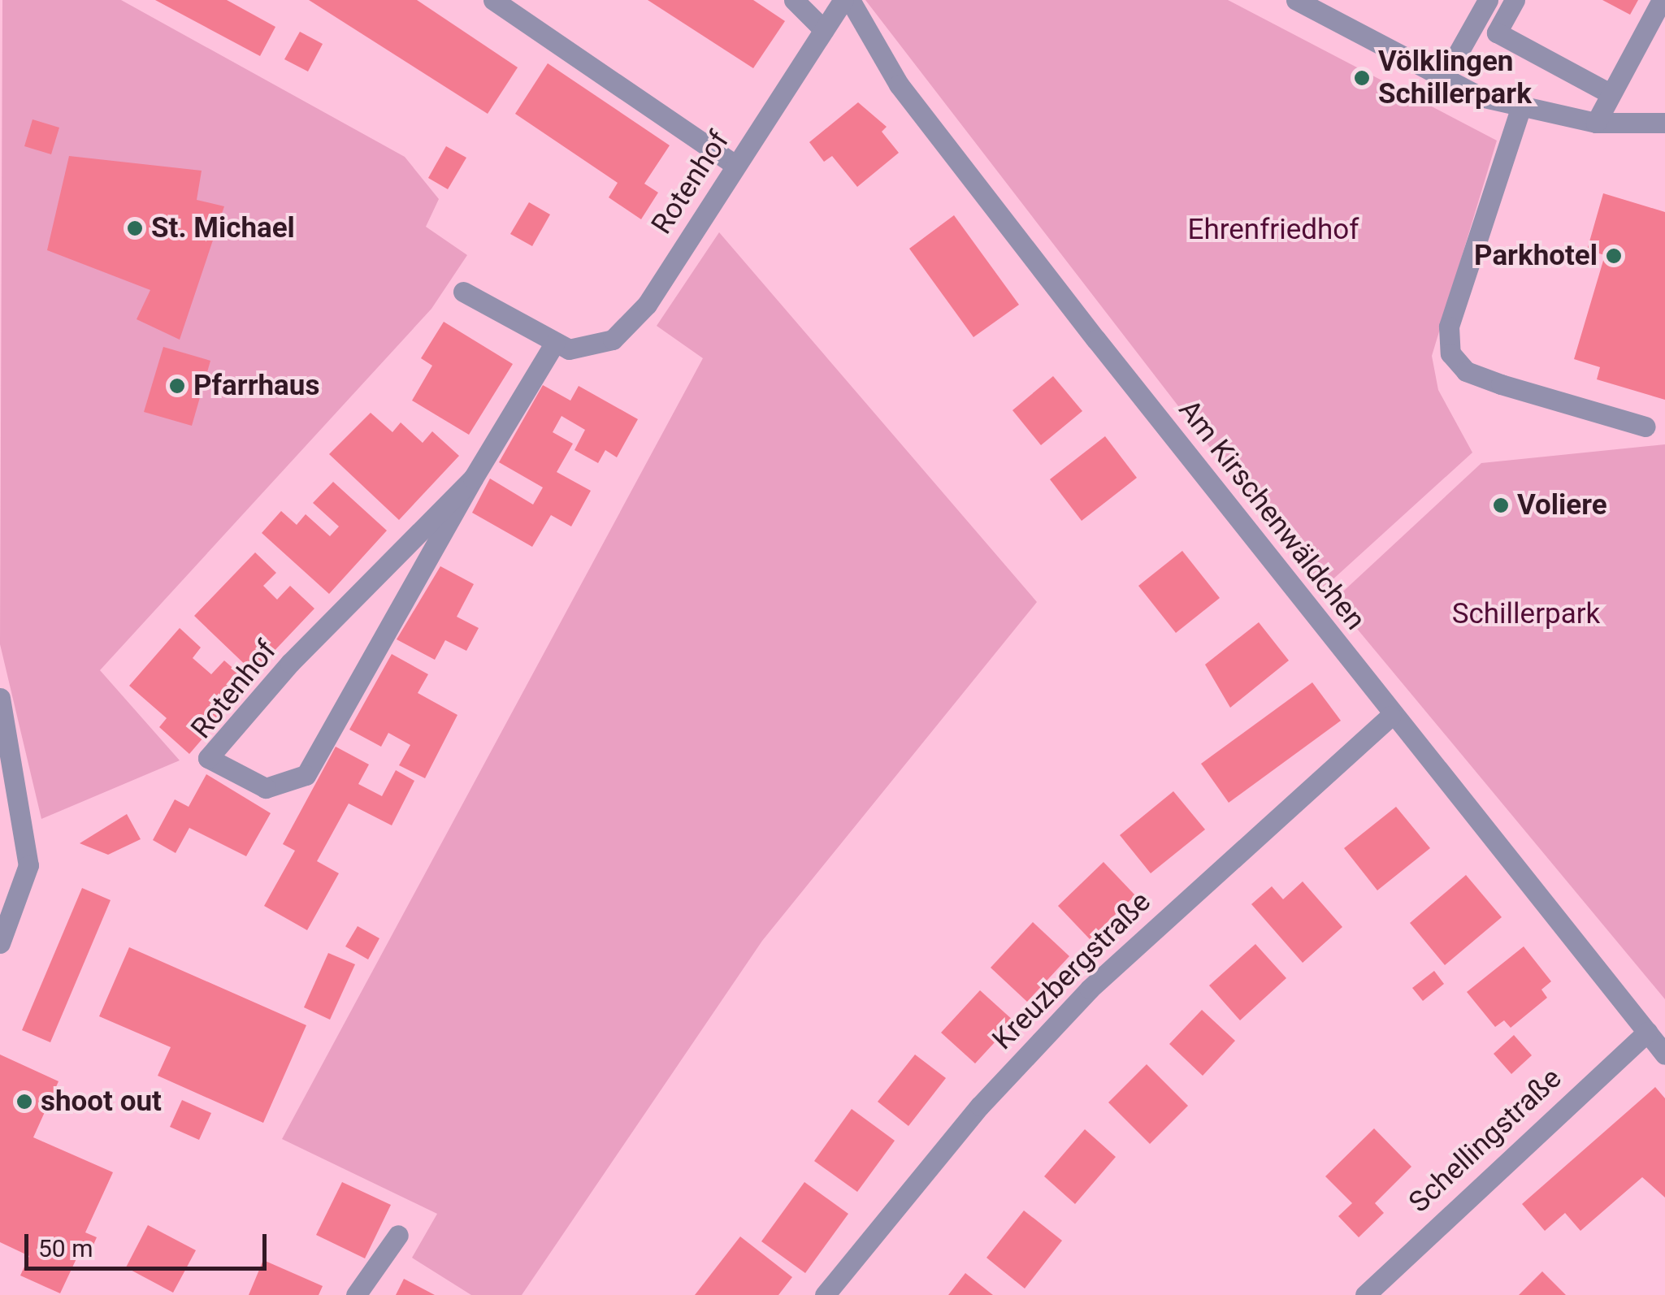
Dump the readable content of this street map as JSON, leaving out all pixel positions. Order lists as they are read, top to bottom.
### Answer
{
  "streets": {
    "street": [
      "Rotenhof",
      "Am Kirschenwäldchen",
      "Kreuzbergstraße",
      "Schellingstraße"
    ]
  },
  "crossings": [
    ["Am Kirschenwäldchen", "Kreuzbergstraße"],
    ["Am Kirschenwäldchen", "Schellingstraße"]
  ],
  "parks": ["Ehrenfriedhof", "Schillerpark"],
  "places": [
    "Völklingen Schillerpark",
    "St. Michael",
    "Parkhotel",
    "Pfarrhaus",
    "Voliere",
    "shoot out"
  ],
  "scale_bar": "50 m"
}
